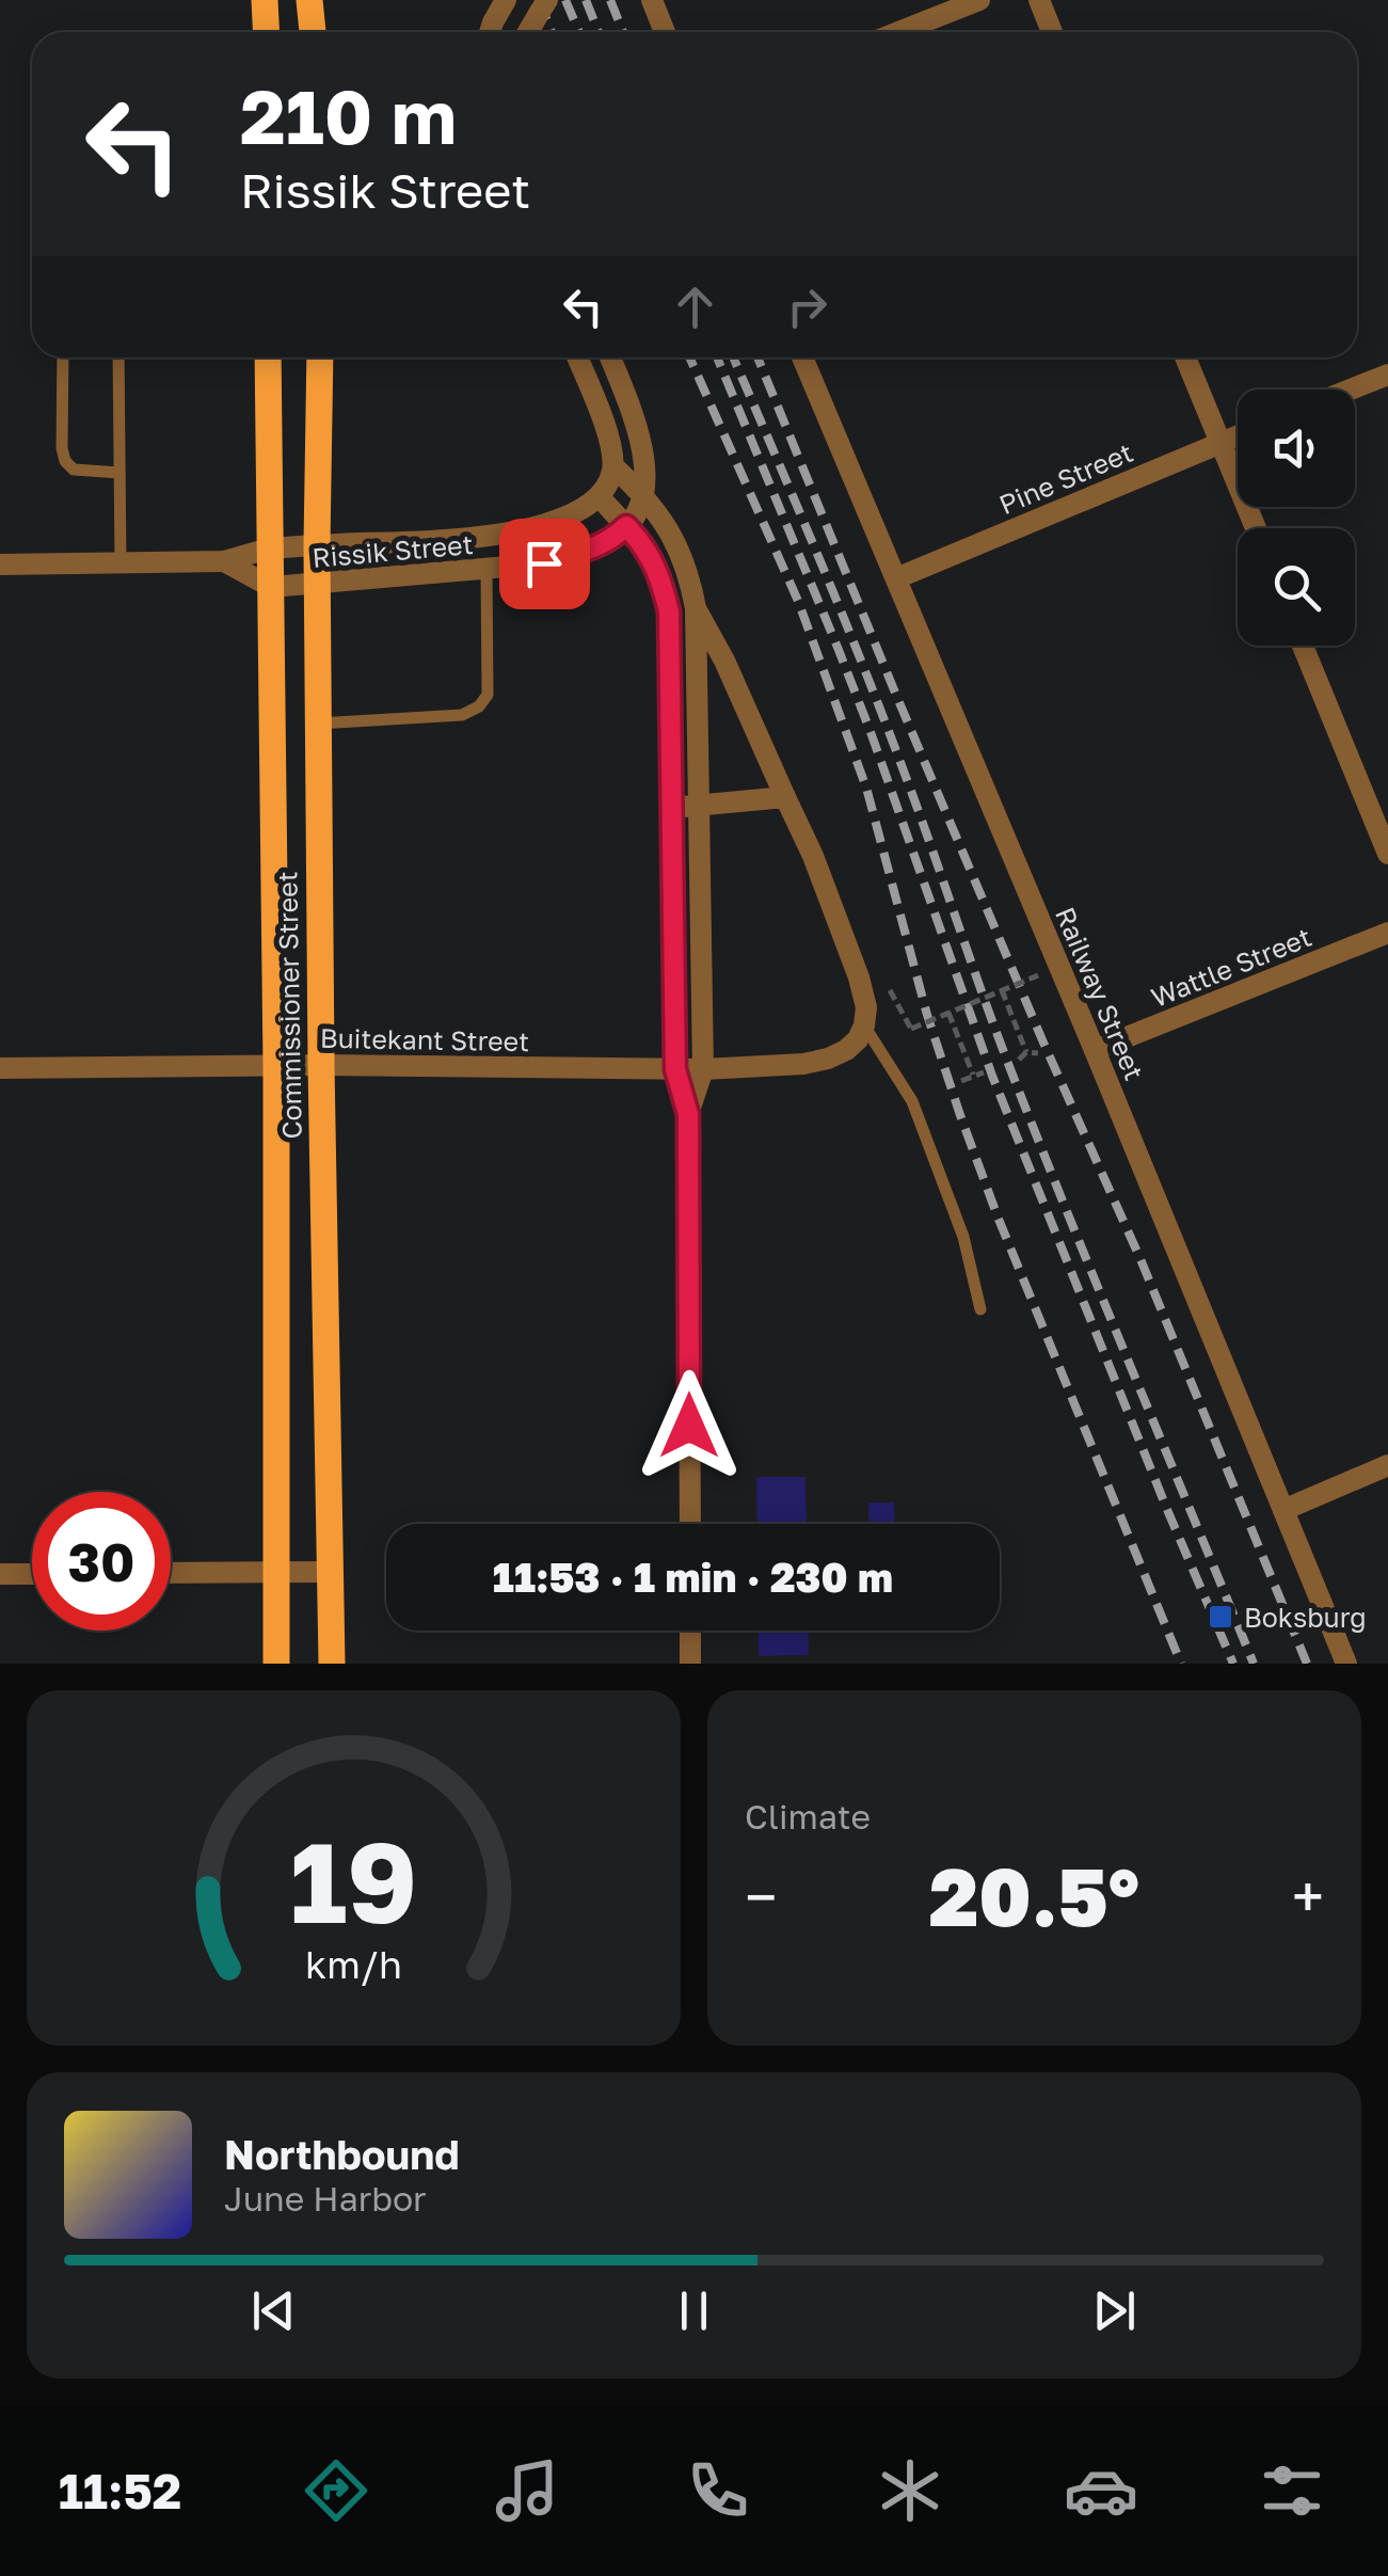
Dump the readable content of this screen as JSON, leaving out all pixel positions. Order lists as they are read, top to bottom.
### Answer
{
  "streets": {
    "main road": ["Commissioner Street"],
    "street": [
      "Pine Street",
      "Rissik Street",
      "Wattle Street",
      "Railway Street",
      "Buitekant Street"
    ]
  },
  "crossings": [
    ["Pine Street", "Railway Street"],
    ["Rissik Street", "Commissioner Street"],
    ["Wattle Street", "Railway Street"],
    ["Commissioner Street", "Buitekant Street"]
  ],
  "places": {
    "transit": ["Boksburg"]
  },
  "page": {
    "turn": ["210 m", "Rissik Street"],
    "limit": "30",
    "trip": "11:53 · 1 min · 230 m",
    "tile": "Climate",
    "heat": ["−", "20.5°", "+"],
    "song": ["Northbound", "June Harbor"],
    "tabs": "11:52",
    "gauge": ["19", "km/h"]
  }
}
